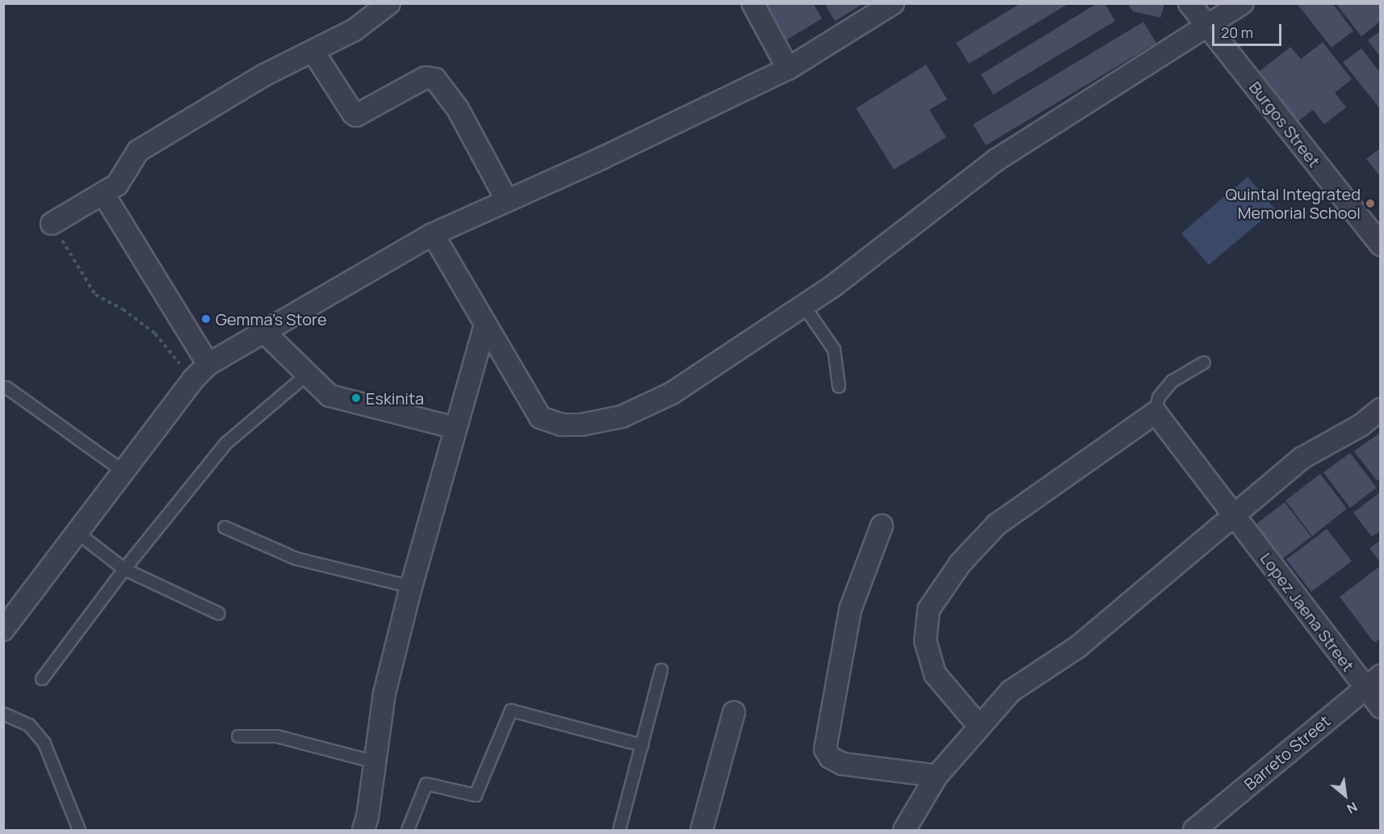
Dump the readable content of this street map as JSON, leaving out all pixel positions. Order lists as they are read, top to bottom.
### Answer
{
  "streets": {
    "street": ["Burgos Street", "Lopez Jaena Street", "Barreto Street"]
  },
  "crossings": [
    ["Lopez Jaena Street", "Barreto Street"]
  ],
  "places": ["Quintal Integrated Memorial School", "Gemma's Store", "Eskinita"],
  "scale_bar": "20 m",
  "north": "bottom right"
}
